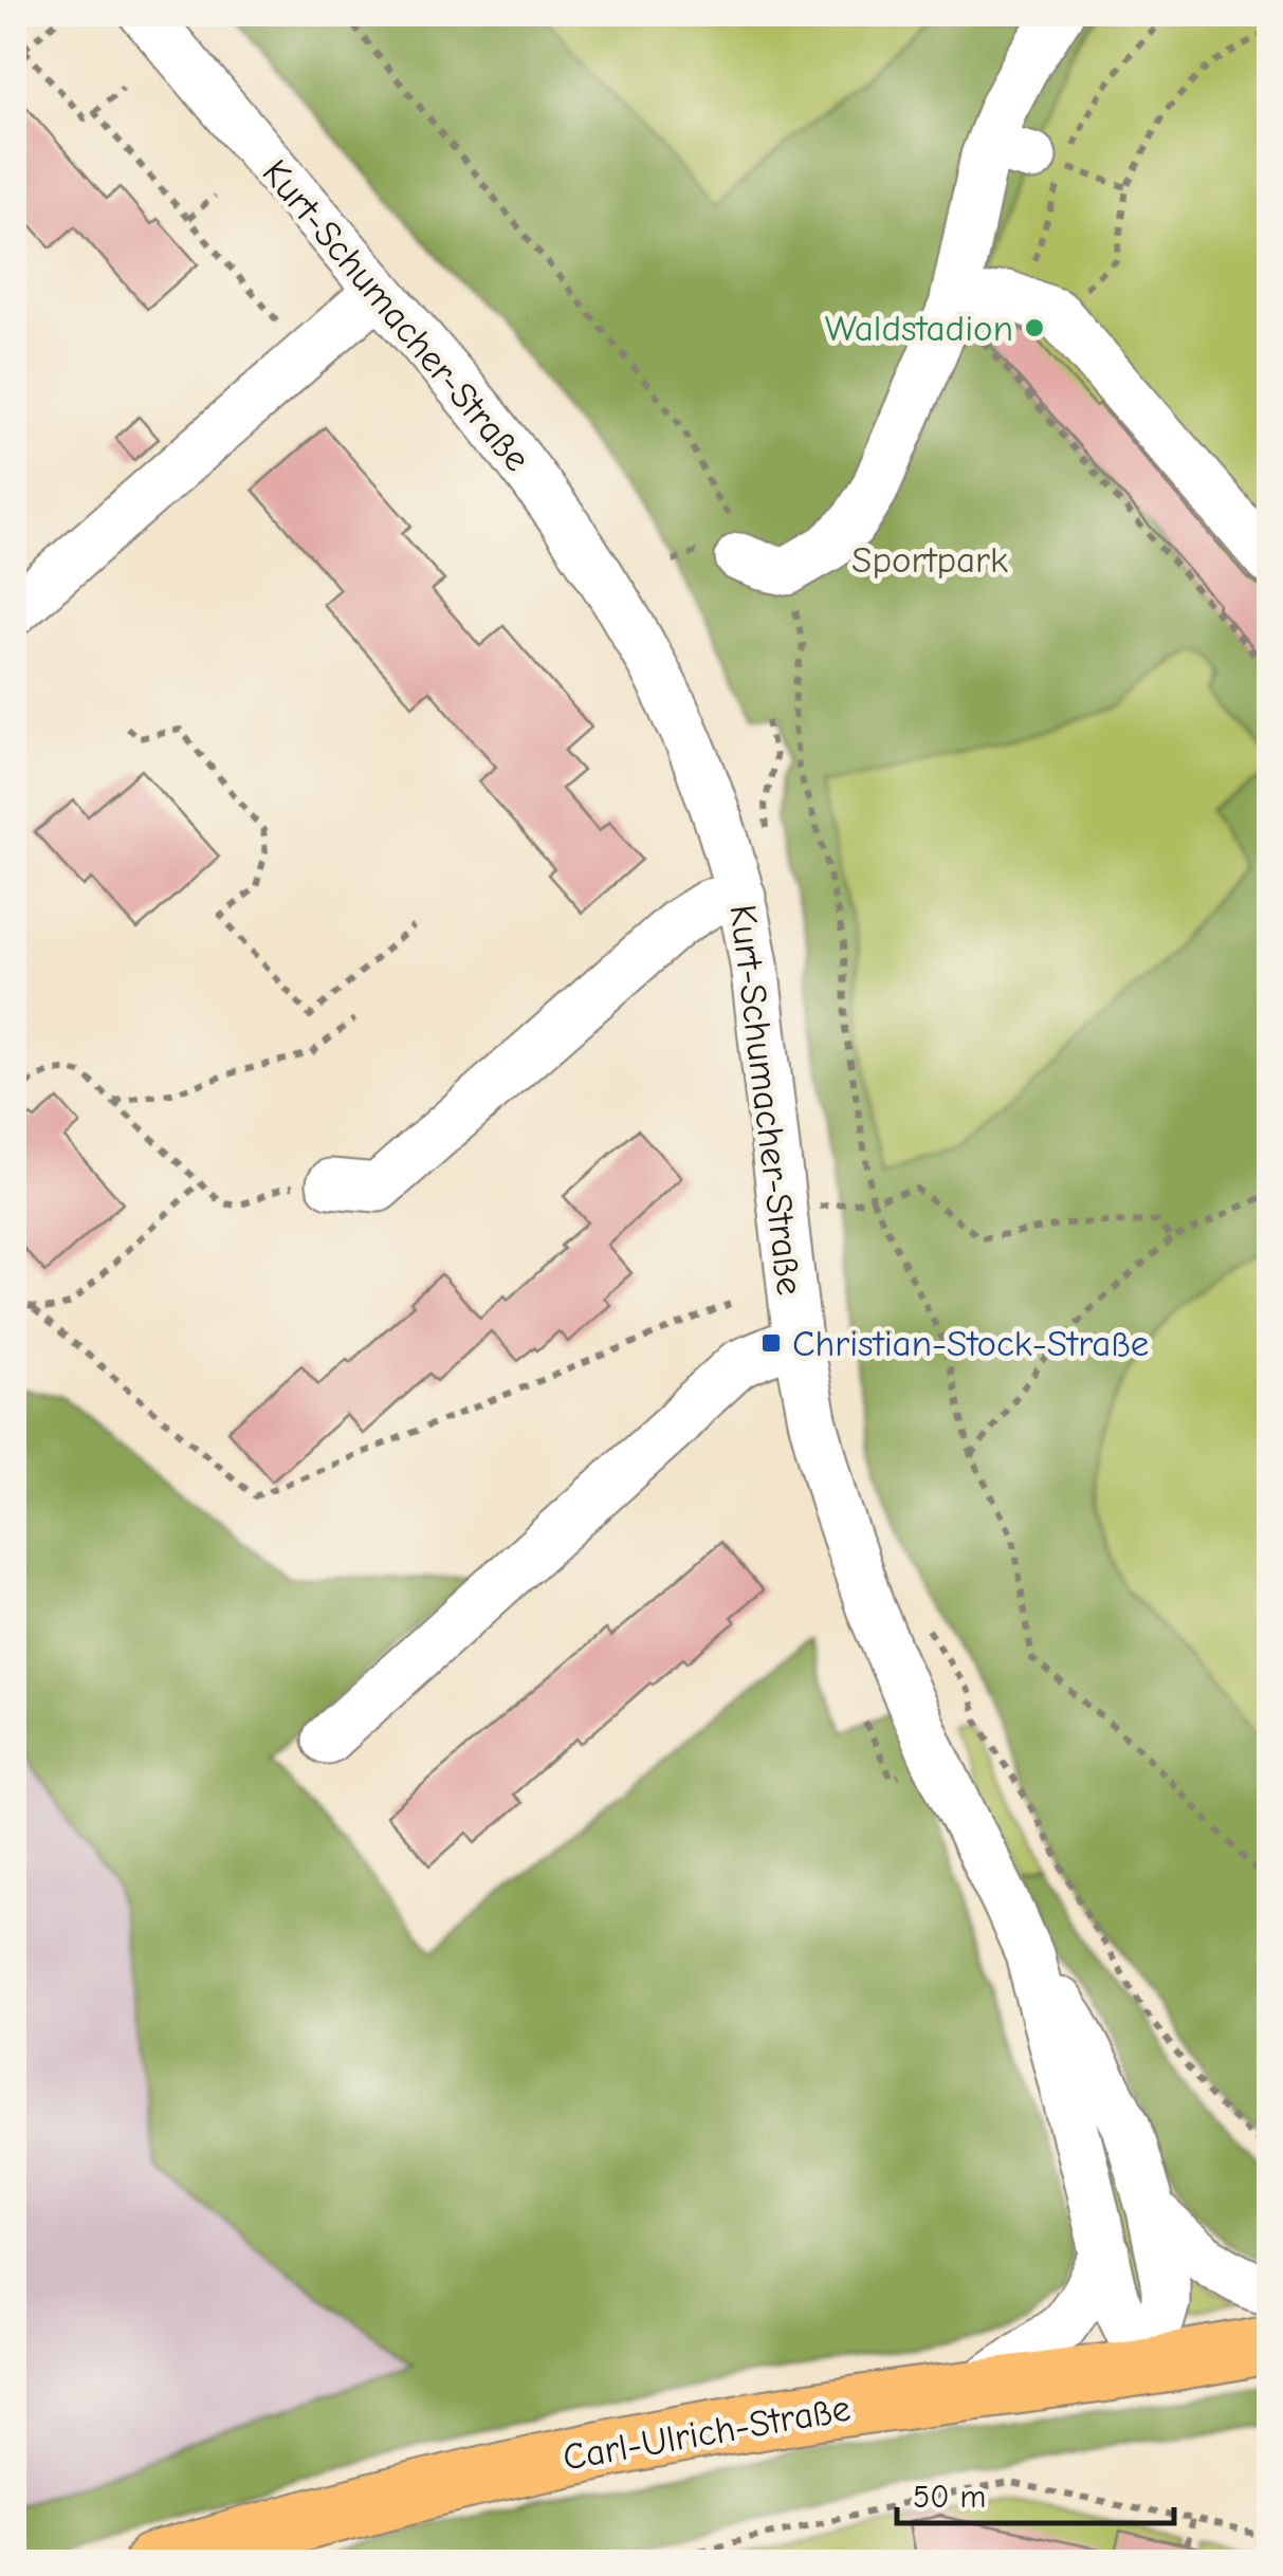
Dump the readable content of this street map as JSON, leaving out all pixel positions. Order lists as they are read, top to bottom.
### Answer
{
  "streets": {
    "main road": ["Carl-Ulrich-Straße"],
    "street": ["Kurt-Schumacher-Straße"]
  },
  "crossings": [
    ["Kurt-Schumacher-Straße", "Carl-Ulrich-Straße"]
  ],
  "parks": ["Sportpark"],
  "places": {
    "other": ["Waldstadion"],
    "transit": ["Christian-Stock-Straße"]
  },
  "scale_bar": "50 m"
}
